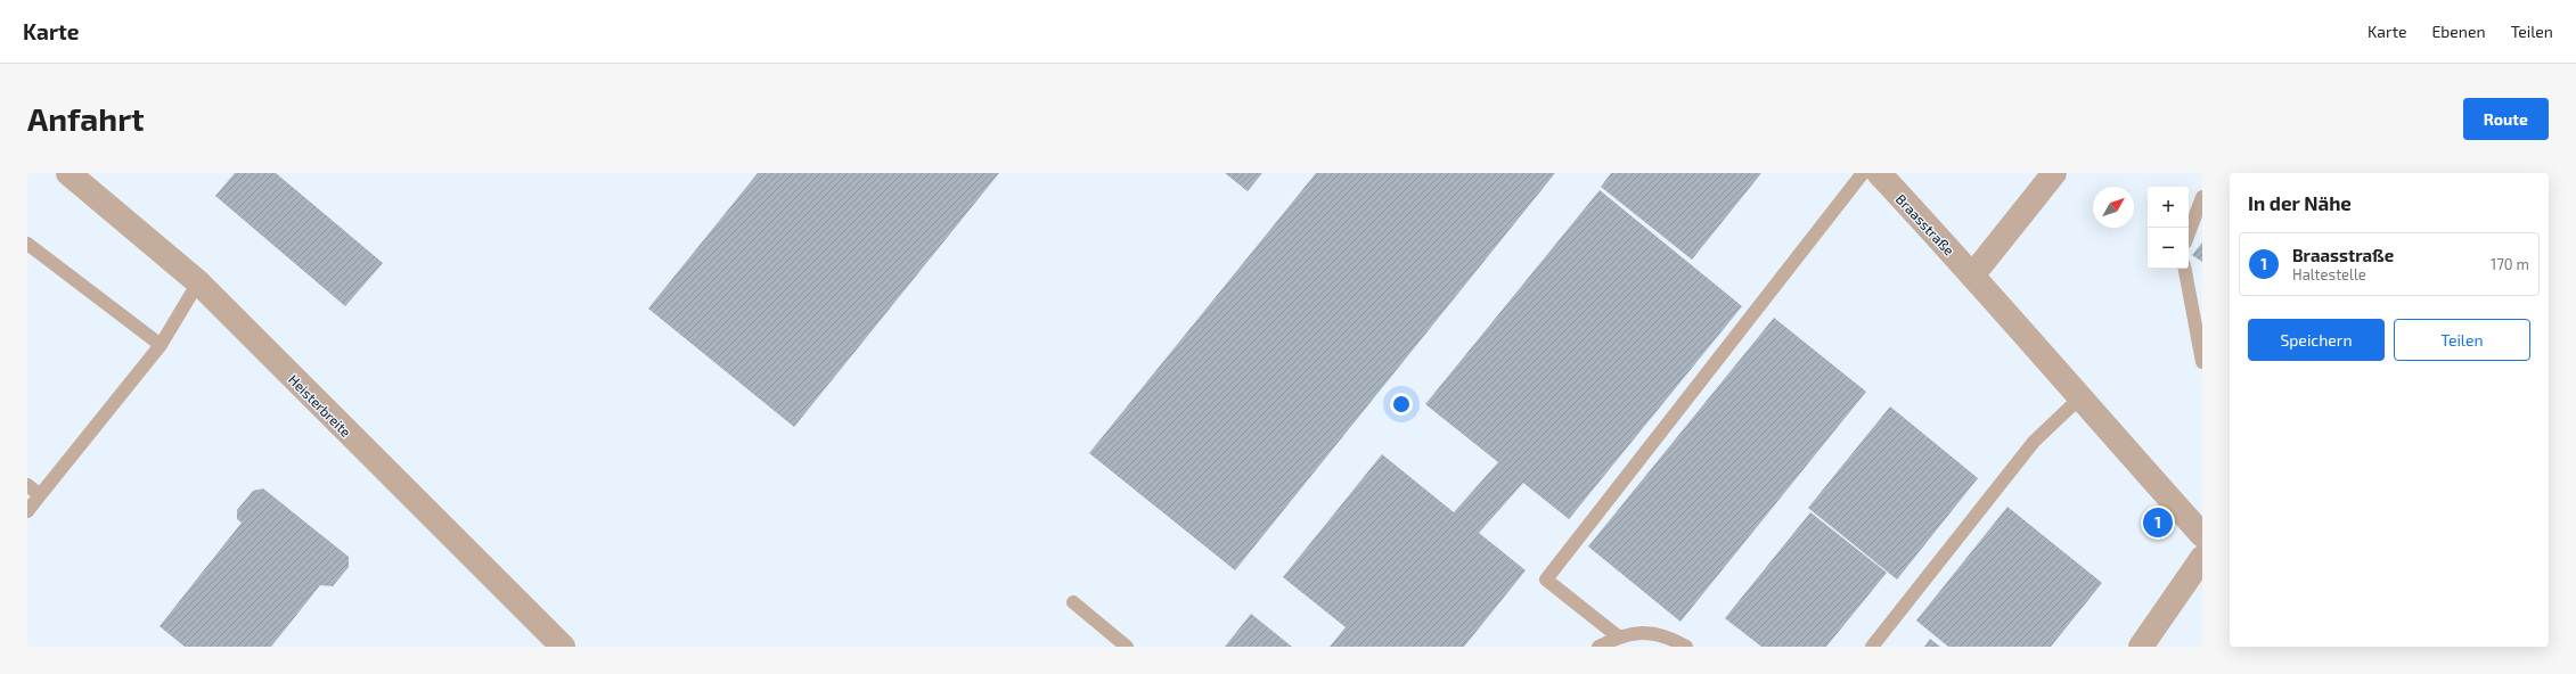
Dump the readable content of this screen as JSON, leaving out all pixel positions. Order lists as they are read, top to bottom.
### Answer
{
  "streets": {
    "street": ["Braasstraße", "Heisterbreite"]
  },
  "north": "top right",
  "page": {
    "header": "Karte",
    "nav": ["Karte", "Ebenen", "Teilen"],
    "buttons": [
      "Route",
      ["Speichern", "Teilen"]
    ],
    "title": "Anfahrt",
    "heading": "In der Nähe",
    "map_buttons": ["+", "−"],
    "list": [
      {
        "mark": "1",
        "name": "Braasstraße",
        "note": "Haltestelle",
        "value": "170 m"
      }
    ],
    "pins": "1"
  }
}
